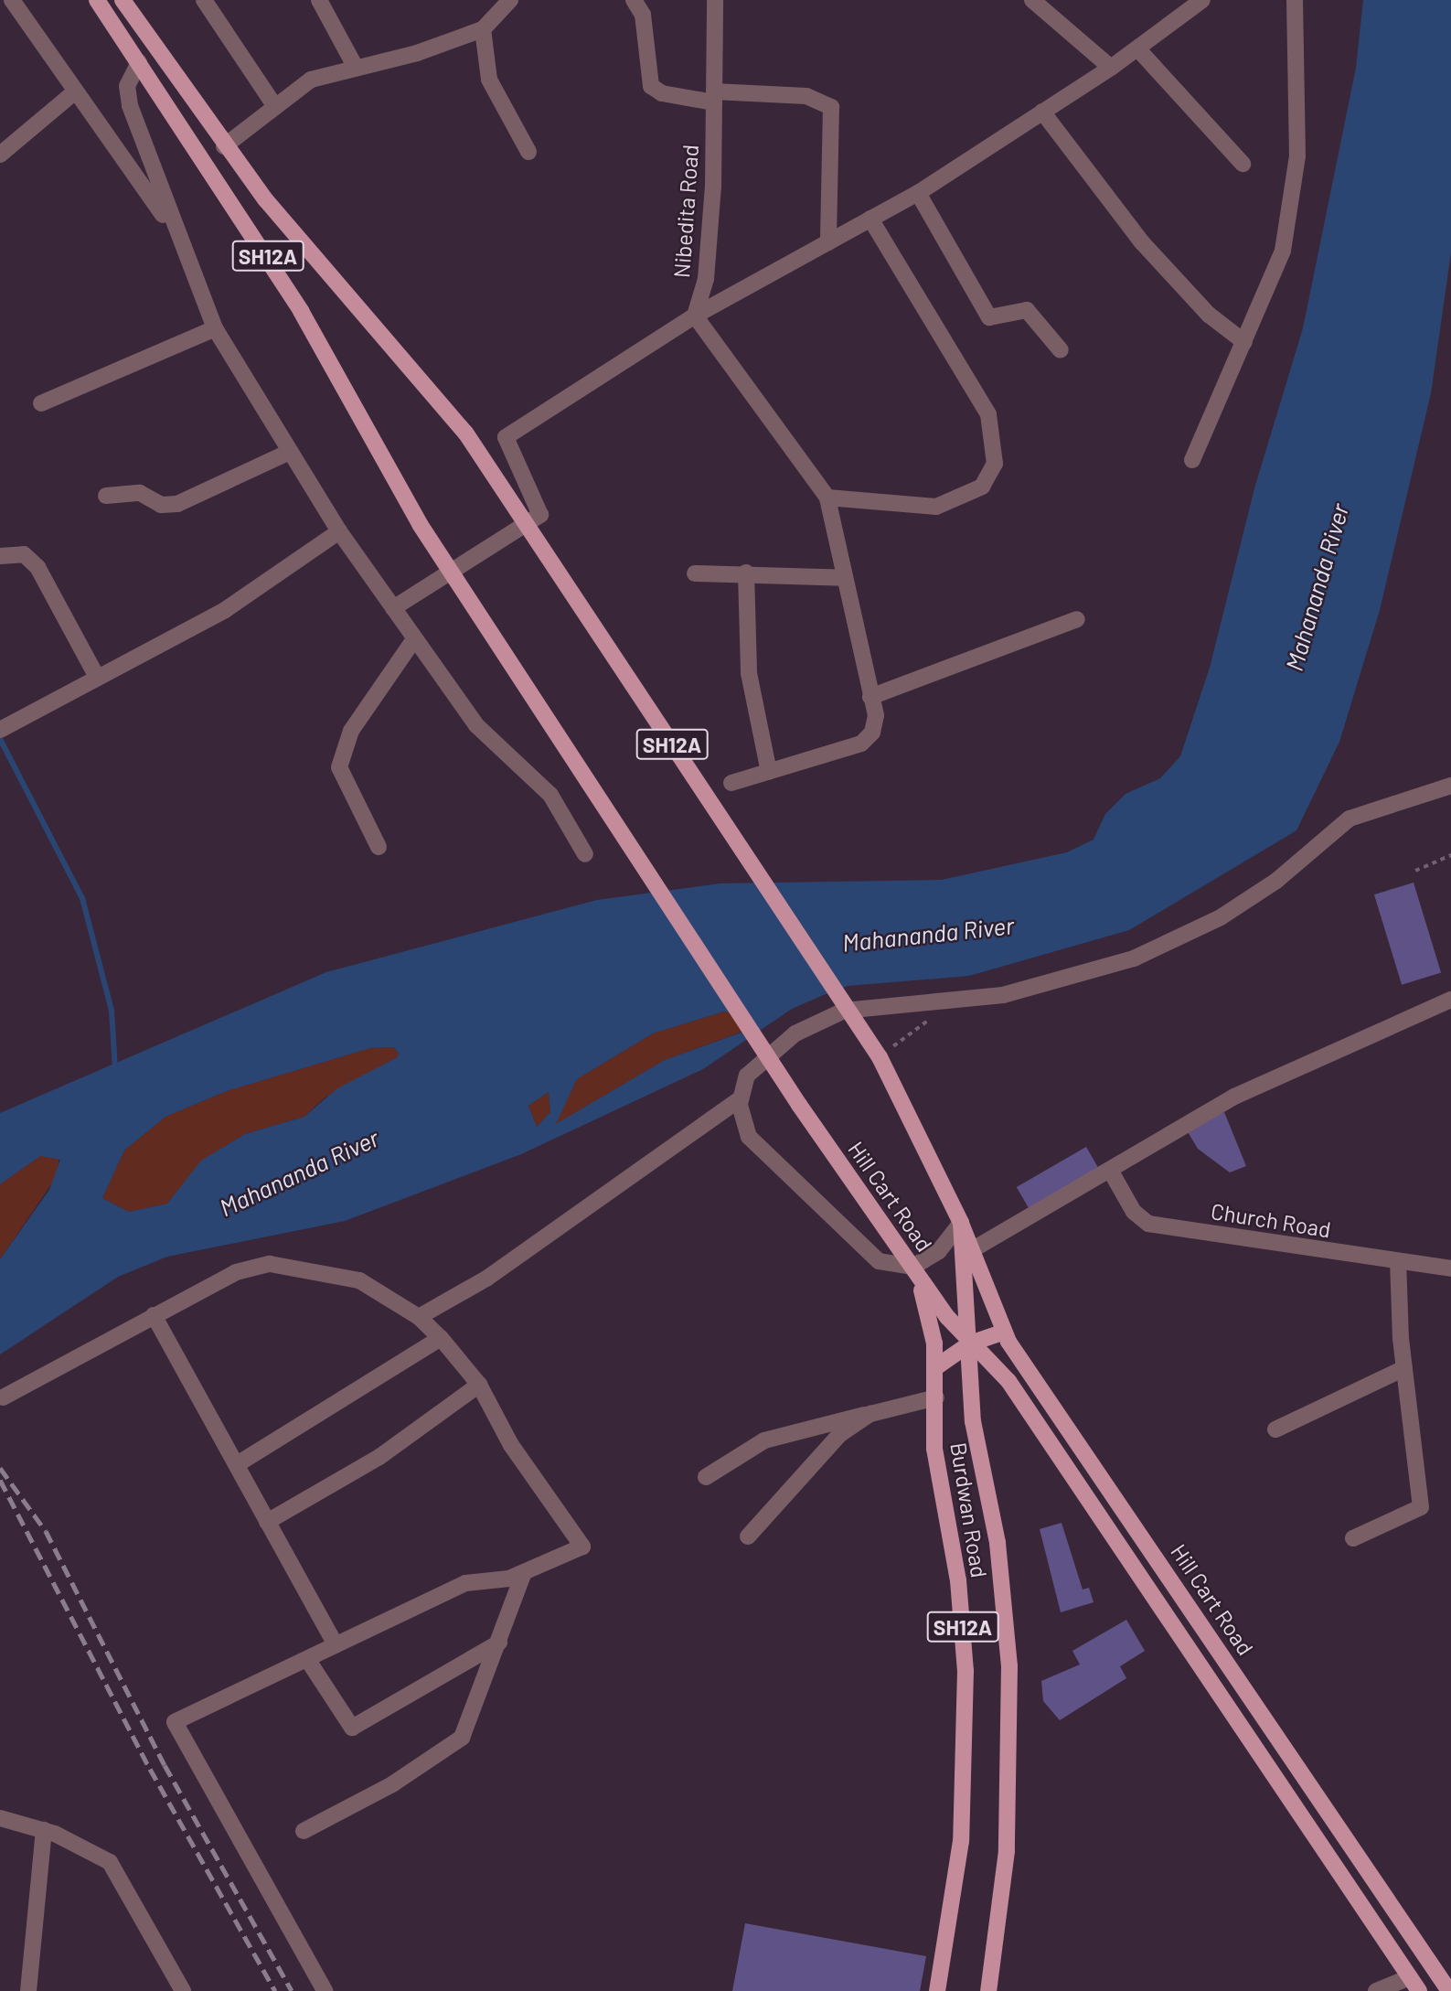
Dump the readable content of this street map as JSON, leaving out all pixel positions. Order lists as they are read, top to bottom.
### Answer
{
  "streets": {
    "main road": ["SH12A", "Hill Cart Road", "Burdwan Road"],
    "street": ["Nibedita Road", "Church Road"]
  },
  "crossings": [
    ["SH12A", "Hill Cart Road"],
    ["Hill Cart Road", "Burdwan Road"]
  ],
  "water": ["Mahananda River"]
}
